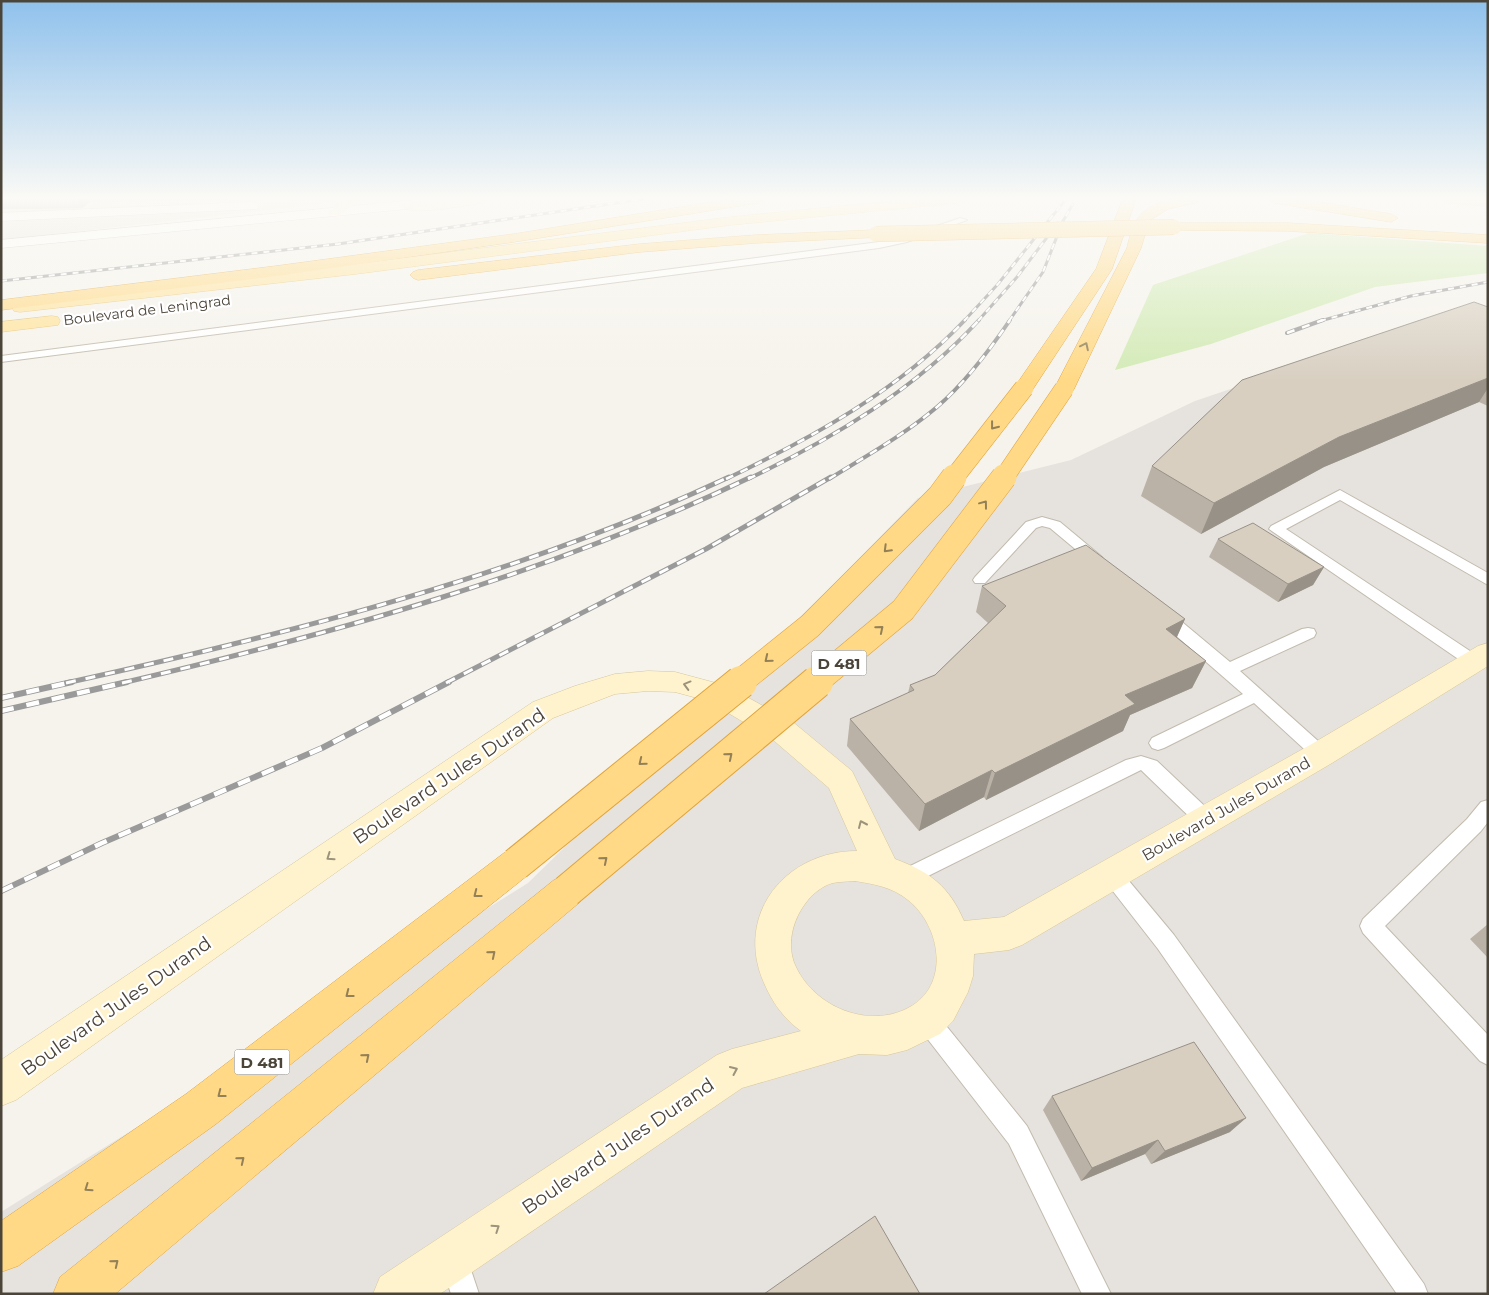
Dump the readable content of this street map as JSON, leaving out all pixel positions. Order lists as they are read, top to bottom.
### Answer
{
  "streets": {
    "highway": ["D 481"],
    "main road": ["Boulevard de Leningrad", "Boulevard Jules Durand"]
  }
}
